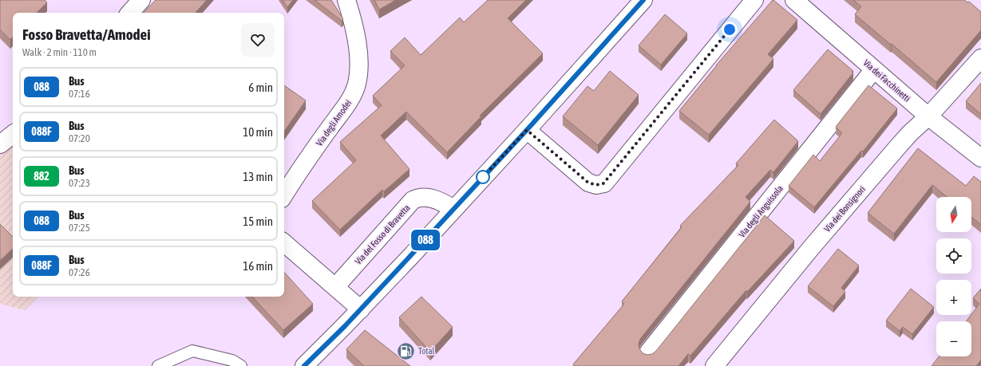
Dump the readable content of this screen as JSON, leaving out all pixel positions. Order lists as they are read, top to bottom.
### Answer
{
  "streets": {
    "street": [
      "Via dei Facchinetti",
      "Via degli Amodei",
      "Via dei Bonsignori",
      "Via degli Anguissola",
      "Via del Fosso di Bravetta"
    ]
  },
  "crossings": [
    ["Via dei Facchinetti", "Via dei Bonsignori"],
    ["Via dei Facchinetti", "Via degli Anguissola"]
  ],
  "places": {
    "fuel station": ["Total"]
  },
  "lines": ["bus line 088"],
  "north": "bottom",
  "page": {
    "on_map": "088",
    "heading": ["Fosso Bravetta/Amodei", "Walk · 2 min · 110 m"],
    "list": [
      {
        "mark": "088",
        "name": "Bus",
        "note": "07:16",
        "value": "6 min"
      },
      {
        "mark": "088F",
        "name": "Bus",
        "note": "07:20",
        "value": "10 min"
      },
      {
        "mark": "882",
        "name": "Bus",
        "note": "07:23",
        "value": "13 min"
      },
      {
        "mark": "088",
        "name": "Bus",
        "note": "07:25",
        "value": "15 min"
      },
      {
        "mark": "088F",
        "name": "Bus",
        "note": "07:26",
        "value": "16 min"
      }
    ],
    "map_buttons": ["+", "−"]
  }
}
